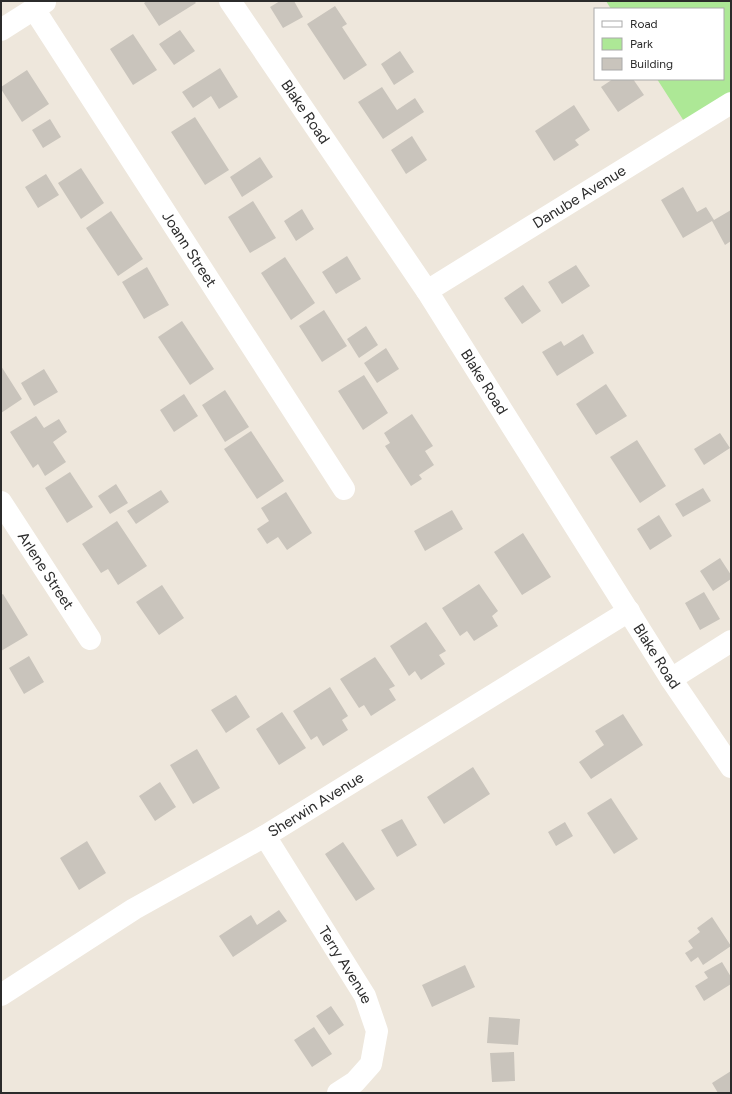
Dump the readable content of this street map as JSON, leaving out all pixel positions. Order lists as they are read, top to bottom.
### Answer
{
  "streets": {
    "street": [
      "Blake Road",
      "Danube Avenue",
      "Joann Street",
      "Arlene Street",
      "Sherwin Avenue",
      "Terry Avenue"
    ]
  },
  "crossings": [
    ["Blake Road", "Danube Avenue"],
    ["Blake Road", "Sherwin Avenue"],
    ["Sherwin Avenue", "Terry Avenue"]
  ],
  "legend": ["Road", "Park", "Building"]
}
